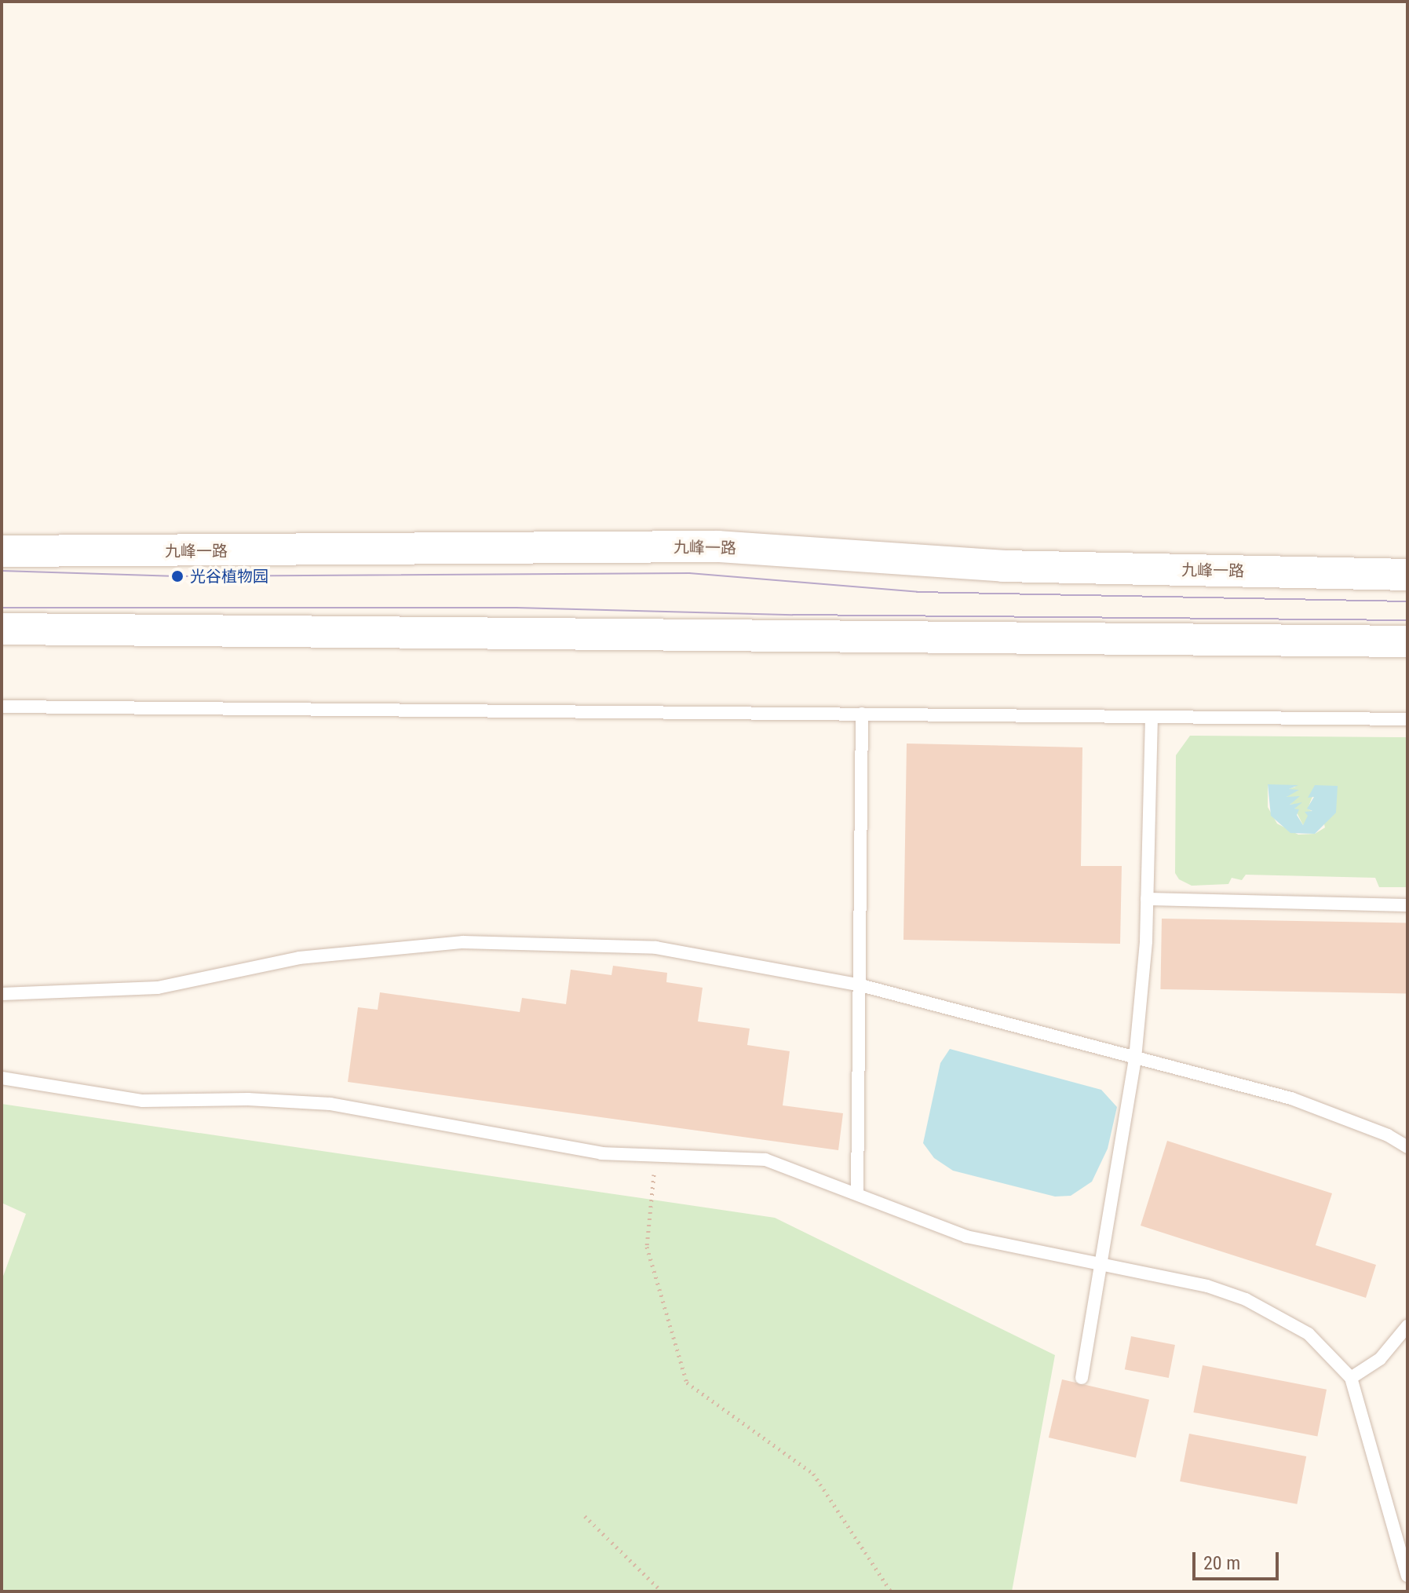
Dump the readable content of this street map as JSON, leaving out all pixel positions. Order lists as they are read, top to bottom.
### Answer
{
  "streets": {
    "street": ["九峰一路"]
  },
  "places": ["光谷植物园"],
  "scale_bar": "20 m"
}
